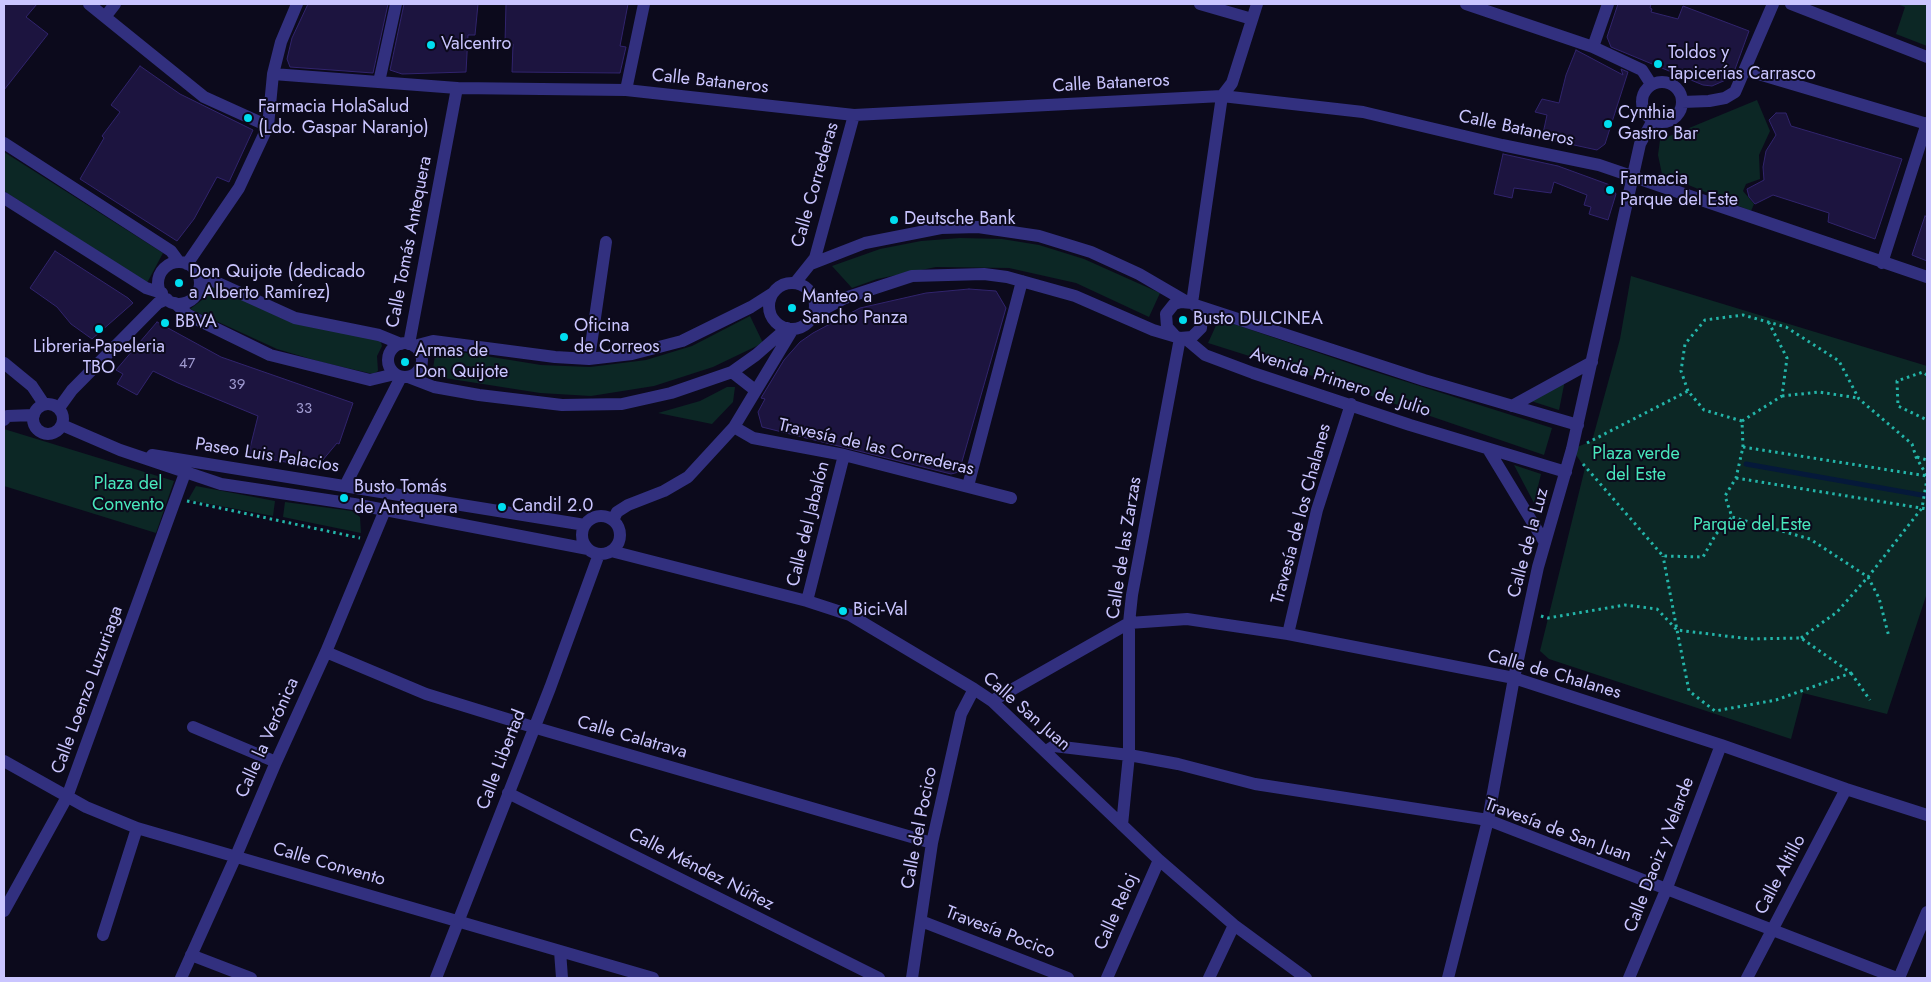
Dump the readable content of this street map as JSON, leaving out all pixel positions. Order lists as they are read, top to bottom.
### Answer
{
  "streets": {
    "street": [
      "Calle Bataneros",
      "Calle Correderas",
      "Calle Tomás Antequera",
      "Avenida Primero de Julio",
      "Travesía de las Correderas",
      "Paseo Luis Palacios",
      "Travesía de los Chalanes",
      "Calle del Jabalón",
      "Calle de la Luz",
      "Calle de las Zarzas",
      "Calle de Chalanes",
      "Calle Loenzo Luzuriaga",
      "Calle San Juan",
      "Calle la Verónica",
      "Calle Calatrava",
      "Calle Libertad",
      "Calle del Pocico",
      "Travesía de San Juan",
      "Calle Daoiz y Velarde",
      "Calle Convento",
      "Calle Méndez Núñez",
      "Calle Altillo",
      "Calle Reloj",
      "Travesía Pocico"
    ]
  },
  "crossings": [
    ["Calle Bataneros", "Calle Correderas"],
    ["Calle Bataneros", "Calle Tomás Antequera"],
    ["Calle Bataneros", "Calle de la Luz"],
    ["Calle Correderas", "Avenida Primero de Julio"],
    ["Avenida Primero de Julio", "Travesía de los Chalanes"],
    ["Avenida Primero de Julio", "Calle de la Luz"],
    ["Avenida Primero de Julio", "Calle de las Zarzas"],
    ["Travesía de las Correderas", "Calle del Jabalón"],
    ["Paseo Luis Palacios", "Calle Loenzo Luzuriaga"],
    ["Paseo Luis Palacios", "Calle San Juan"],
    ["Paseo Luis Palacios", "Calle la Verónica"],
    ["Paseo Luis Palacios", "Calle Libertad"],
    ["Travesía de los Chalanes", "Calle de Chalanes"],
    ["Calle del Jabalón", "Calle San Juan"],
    ["Calle de la Luz", "Calle de Chalanes"],
    ["Calle de la Luz", "Travesía de San Juan"],
    ["Calle de las Zarzas", "Calle de Chalanes"],
    ["Calle de las Zarzas", "Calle San Juan"],
    ["Calle de las Zarzas", "Travesía de San Juan"],
    ["Calle de Chalanes", "Calle Daoiz y Velarde"],
    ["Calle de Chalanes", "Calle Altillo"],
    ["Calle Loenzo Luzuriaga", "Calle Convento"],
    ["Calle San Juan", "Calle Libertad"],
    ["Calle San Juan", "Calle del Pocico"],
    ["Calle San Juan", "Travesía de San Juan"],
    ["Calle San Juan", "Calle Reloj"],
    ["Calle la Verónica", "Calle Calatrava"],
    ["Calle la Verónica", "Calle Convento"],
    ["Calle Calatrava", "Calle Libertad"],
    ["Calle Calatrava", "Calle del Pocico"],
    ["Calle Libertad", "Calle Convento"],
    ["Calle Libertad", "Calle Méndez Núñez"],
    ["Calle del Pocico", "Travesía Pocico"],
    ["Travesía de San Juan", "Calle Daoiz y Velarde"],
    ["Travesía de San Juan", "Calle Altillo"]
  ],
  "parks": ["Plaza verde del Este", "Plaza del Convento", "Parque del Este"],
  "places": [
    "Valcentro",
    "Toldos y Tapicerías Carrasco",
    "Farmacia HolaSalud (Ldo. Gaspar Naranjo)",
    "Cynthia Gastro Bar",
    "Farmacia Parque del Este",
    "Deutsche Bank",
    "Don Quijote (dedicado a Alberto Ramírez)",
    "Manteo a Sancho Panza",
    "Busto DULCINEA",
    "BBVA",
    "Libreria-Papeleria TBO",
    "Oficina de Correos",
    "Armas de Don Quijote",
    "Busto Tomás de Antequera",
    "Candil 2.0",
    "Bici-Val"
  ],
  "house_numbers": ["47", "39", "33"]
}
